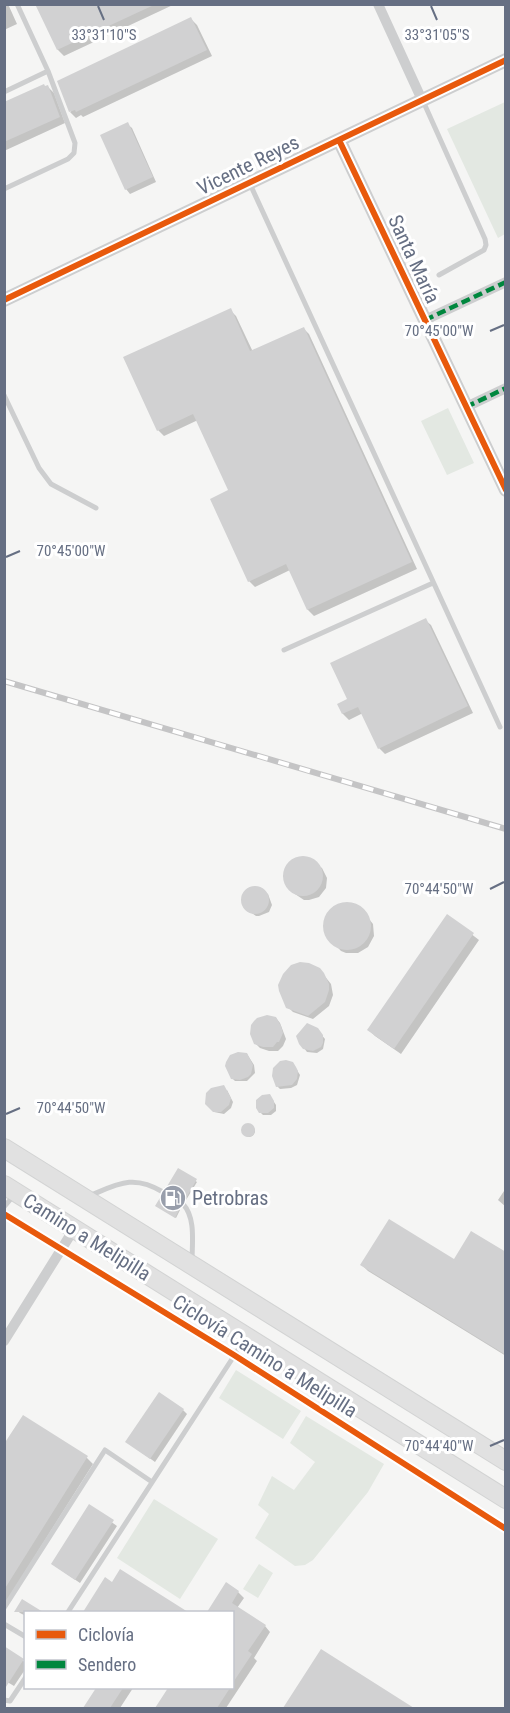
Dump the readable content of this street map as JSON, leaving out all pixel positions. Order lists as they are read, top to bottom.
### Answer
{
  "streets": {
    "main road": ["Camino a Melipilla"],
    "street": ["Vicente Reyes", "Santa María"],
    "cycle path": ["Ciclovía Camino a Melipilla"]
  },
  "crossings": [
    ["Vicente Reyes", "Santa María"]
  ],
  "places": {
    "fuel station": ["Petrobras"]
  },
  "legend": ["Ciclovía", "Sendero"],
  "coordinates": [
    "33°31'10\"S",
    "33°31'05\"S",
    "70°45'00\"W",
    "70°44'50\"W",
    "70°44'40\"W"
  ]
}
